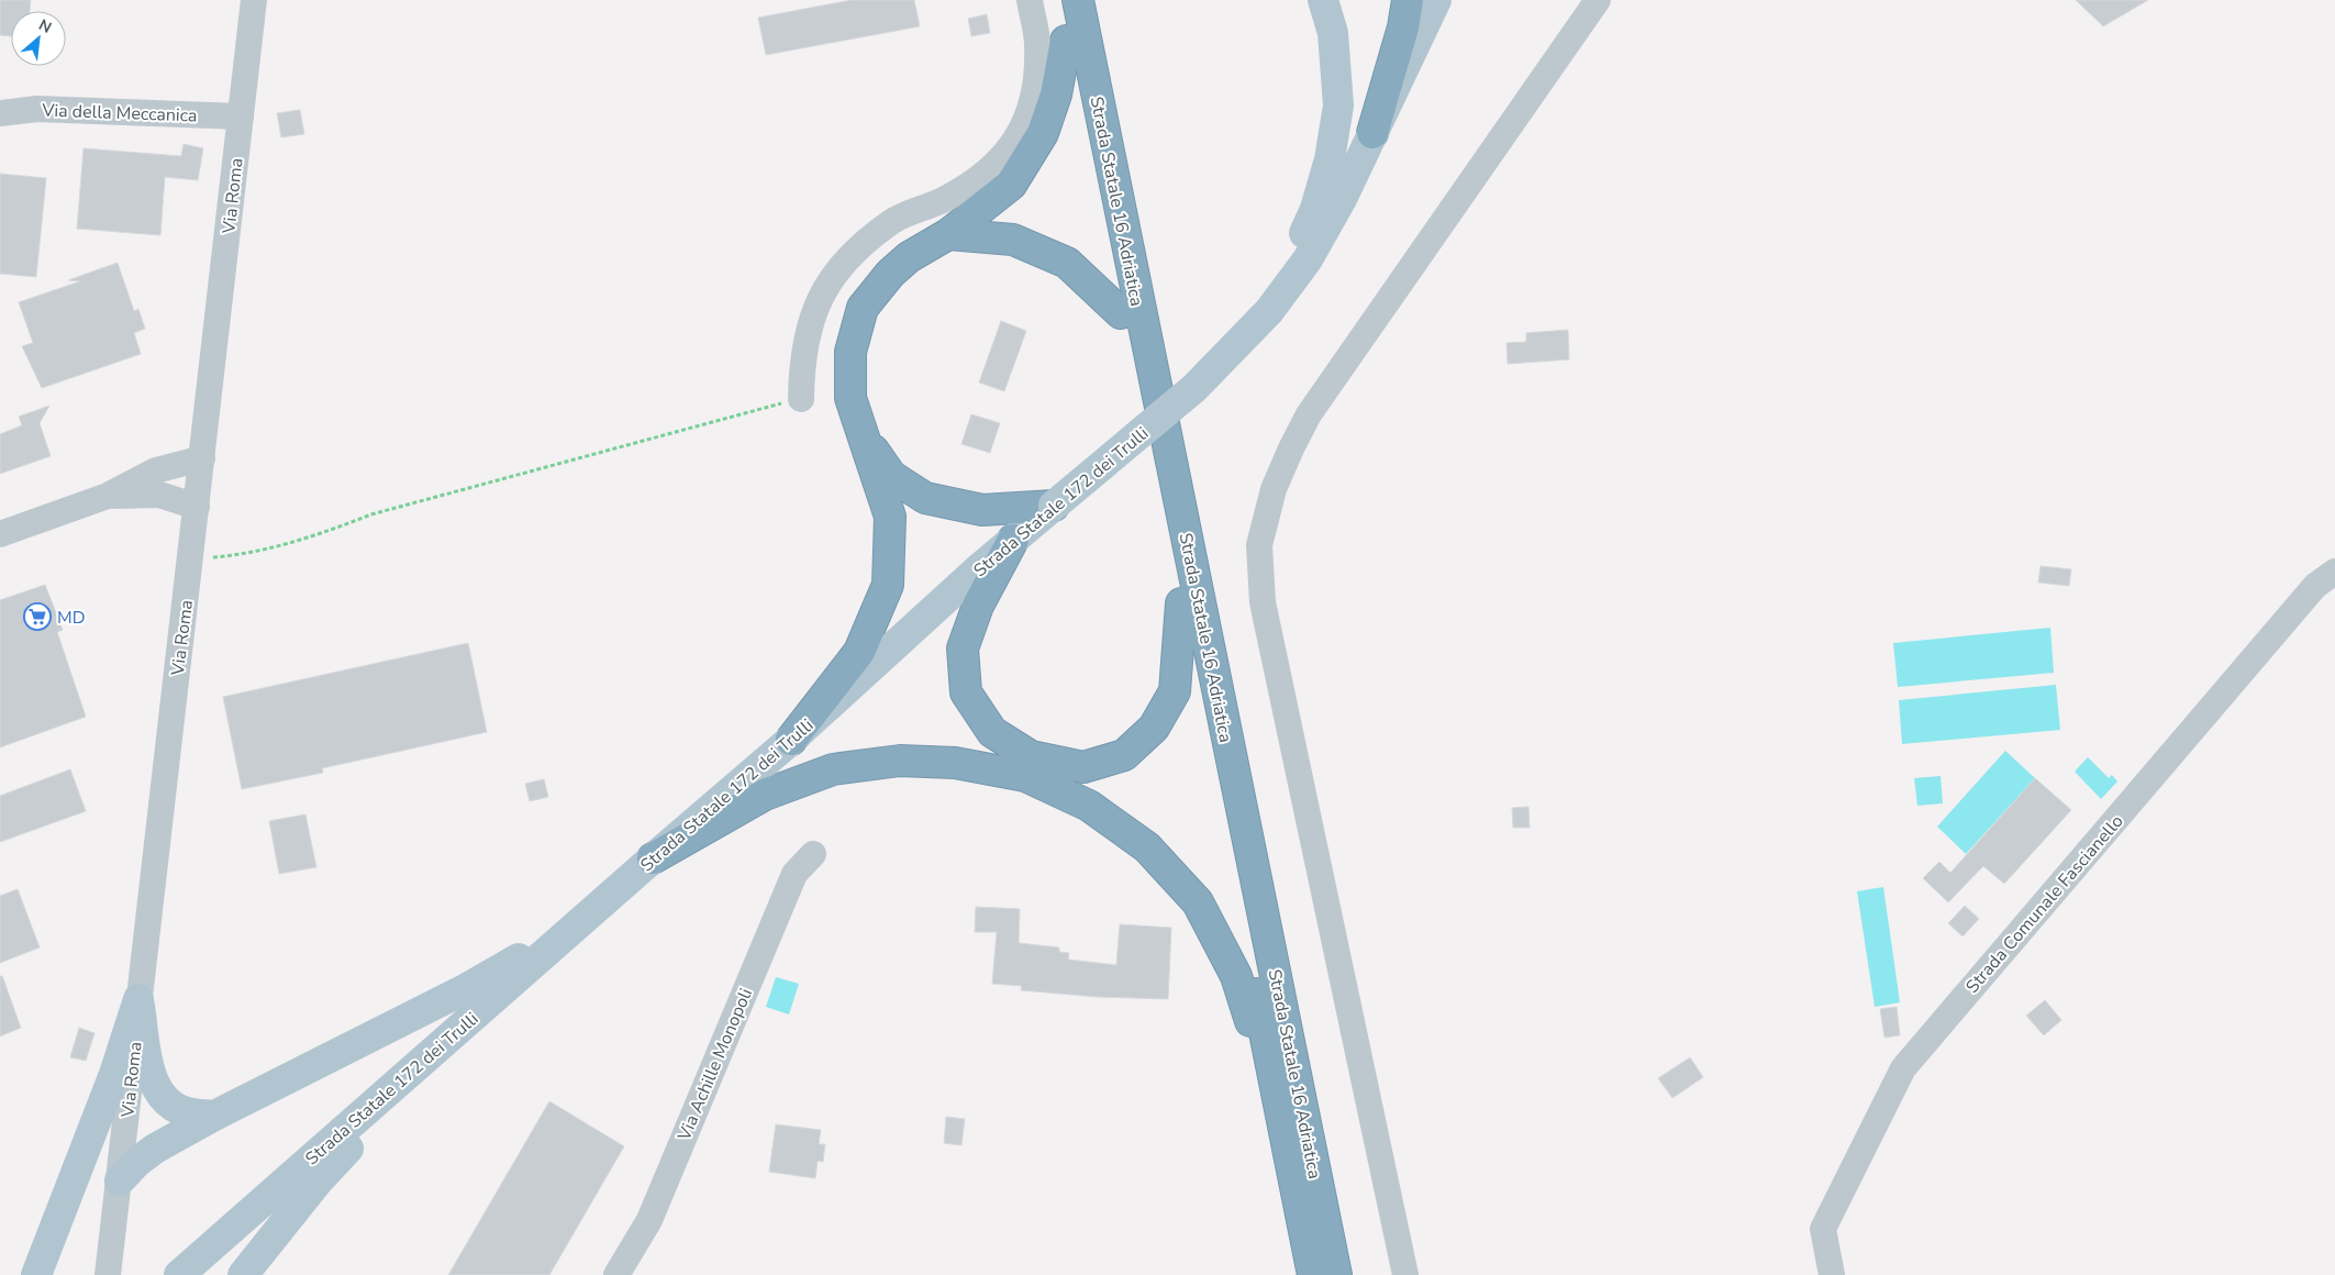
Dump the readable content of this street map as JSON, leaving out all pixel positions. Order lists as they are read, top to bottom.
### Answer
{
  "streets": {
    "highway": ["Strada Statale 16 Adriatica"],
    "main road": ["Strada Statale 172 dei Trulli"],
    "street": [
      "Via della Meccanica",
      "Via Roma",
      "Strada Comunale Fascianello",
      "Via Achille Monopoli"
    ]
  },
  "crossings": [
    ["Via della Meccanica", "Via Roma"]
  ],
  "places": {
    "supermarket": ["MD"]
  },
  "north": "top right"
}
